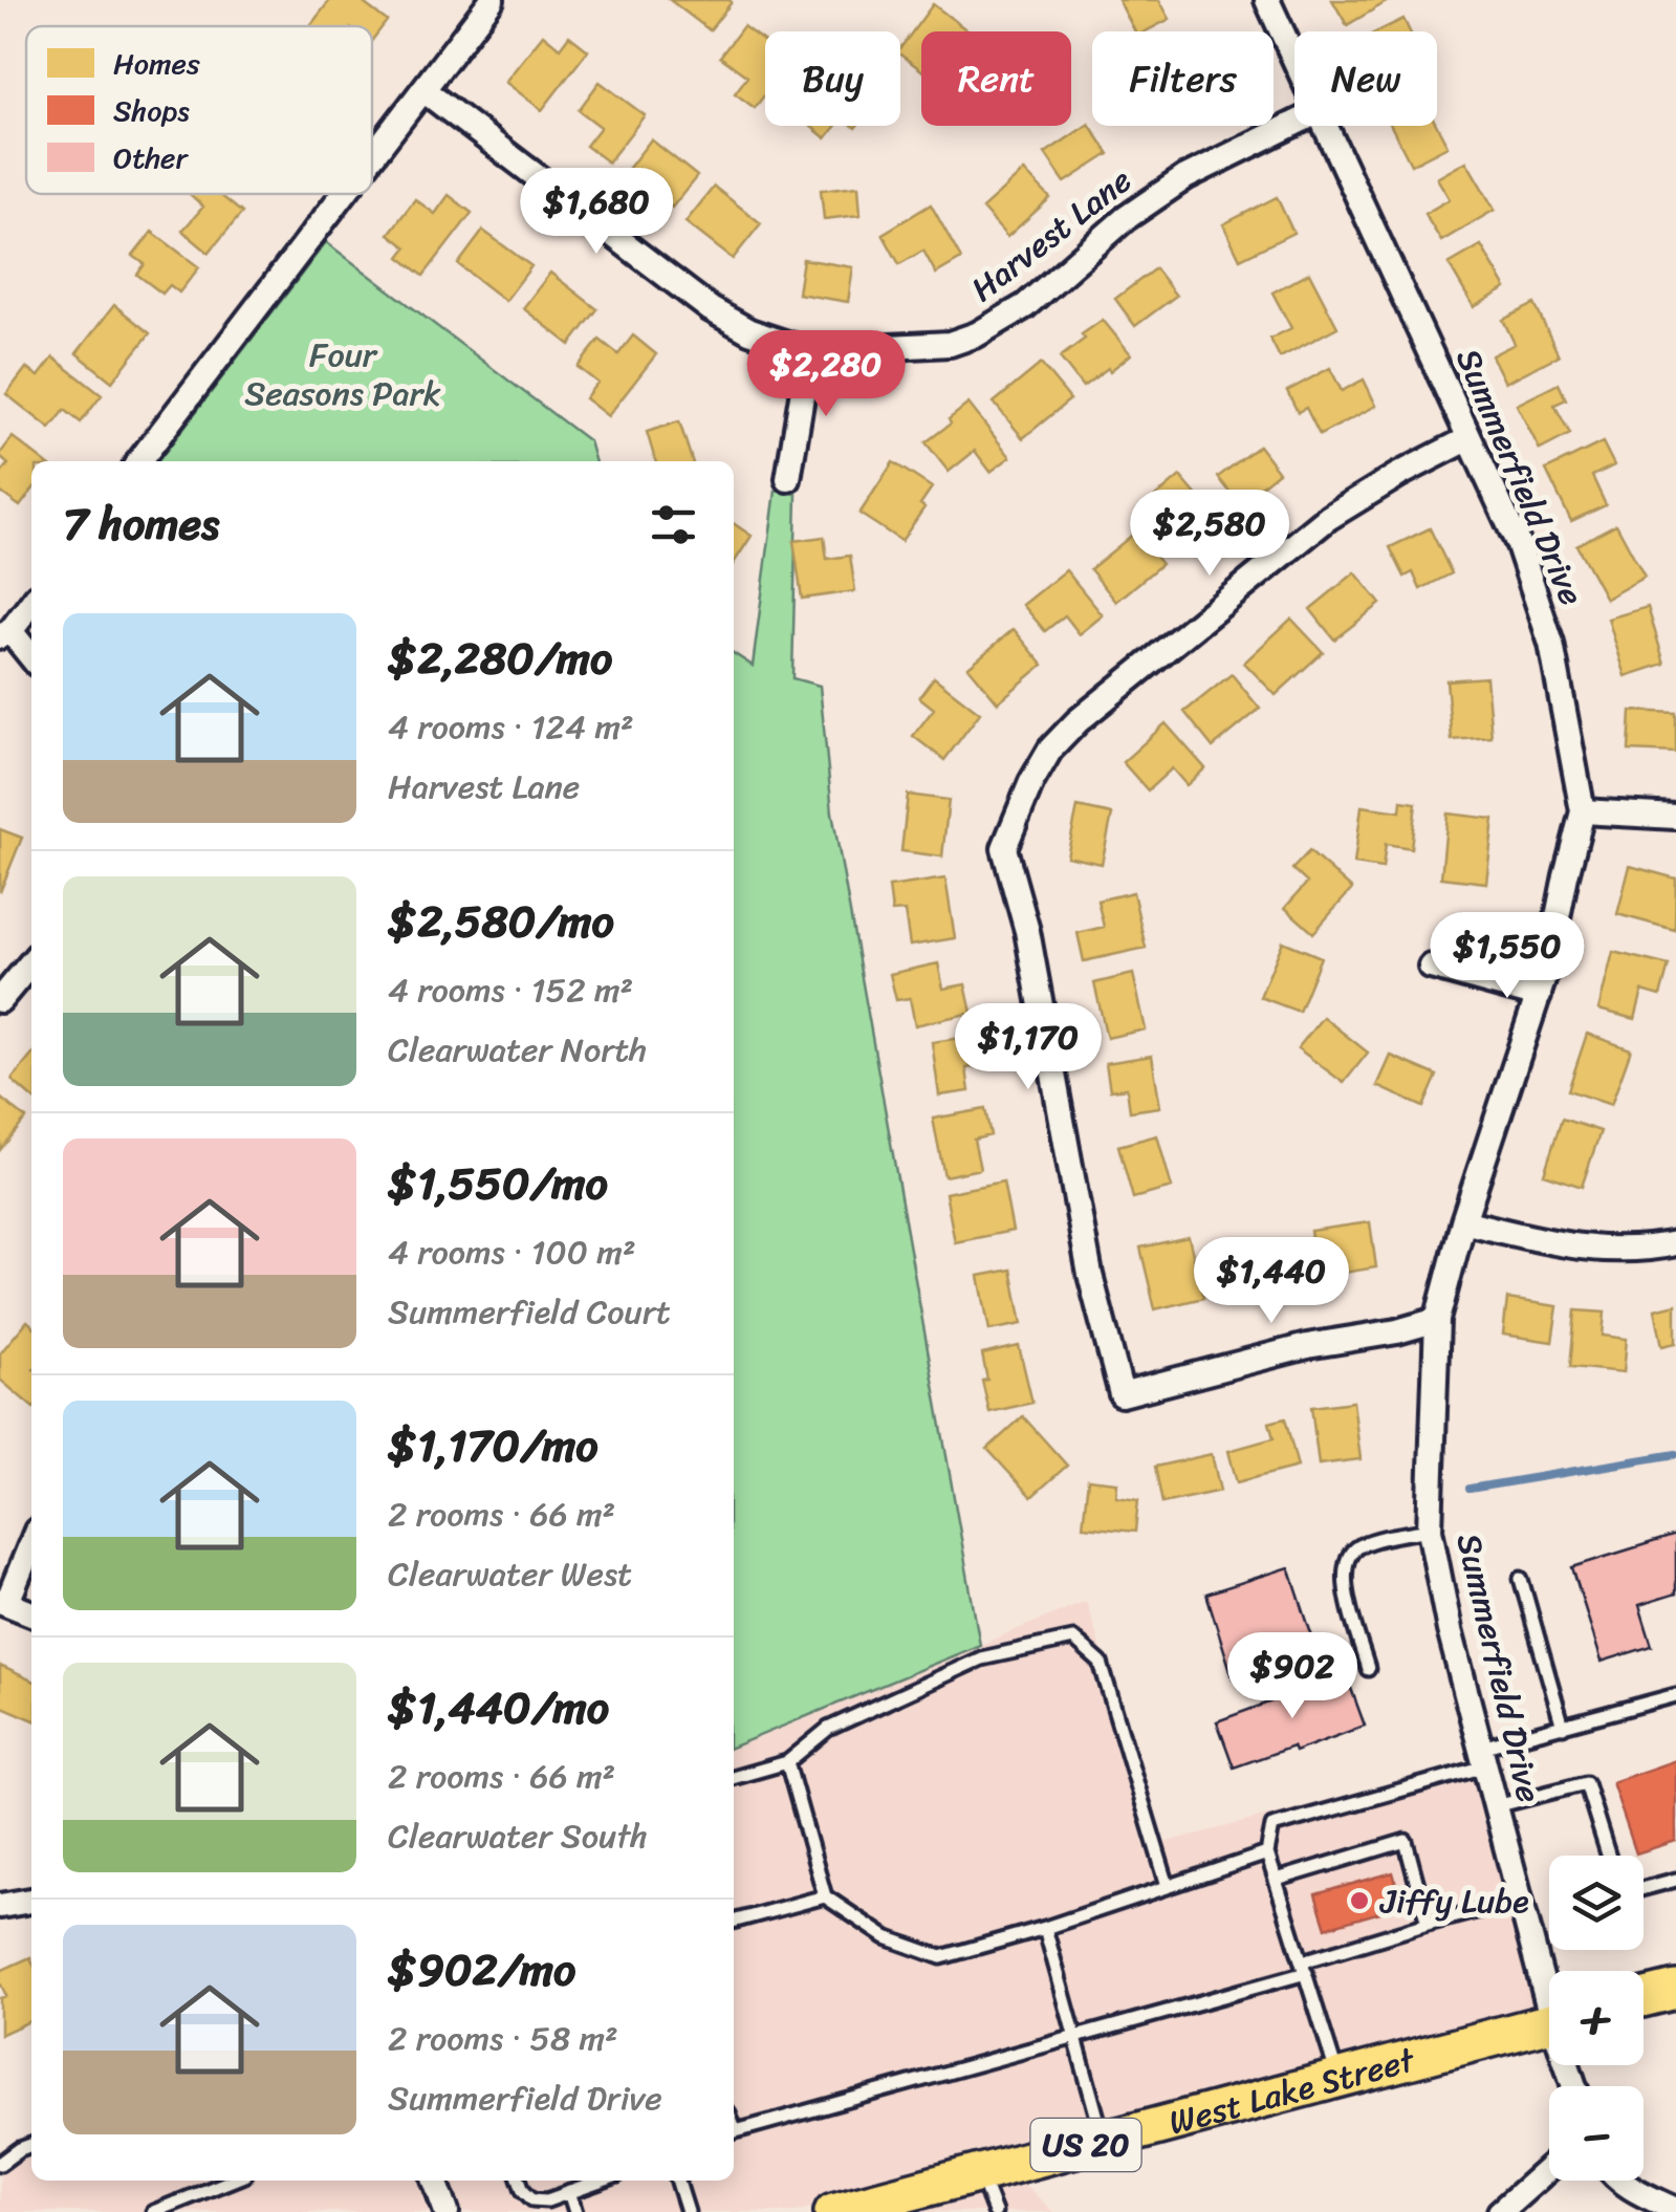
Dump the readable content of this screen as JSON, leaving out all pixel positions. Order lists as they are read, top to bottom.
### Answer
{
  "streets": {
    "main road": ["West Lake Street", "US 20"],
    "street": ["Harvest Lane", "Summerfield Drive"]
  },
  "parks": ["Four Seasons Park"],
  "places": ["Jiffy Lube"],
  "legend": ["Homes", "Shops", "Other"],
  "page": {
    "chip": [
      "Buy",
      "Rent",
      "Filters",
      "New"
    ],
    "price": [
      "$1,680",
      "$2,280",
      "$2,580",
      "$1,550",
      "$1,170",
      "$1,440",
      "$902"
    ],
    "heading": "7 homes",
    "list": [
      {
        "name": "$2,280/mo",
        "note": "4 rooms · 124 m² · Harvest Lane"
      },
      {
        "name": "$2,580/mo",
        "note": "4 rooms · 152 m² · Clearwater North"
      },
      {
        "name": "$1,550/mo",
        "note": "4 rooms · 100 m² · Summerfield Court"
      },
      {
        "name": "$1,170/mo",
        "note": "2 rooms · 66 m² · Clearwater West"
      },
      {
        "name": "$1,440/mo",
        "note": "2 rooms · 66 m² · Clearwater South"
      },
      {
        "name": "$902/mo",
        "note": "2 rooms · 58 m² · Summerfield Drive"
      }
    ],
    "map_buttons": ["+", "−"]
  }
}
